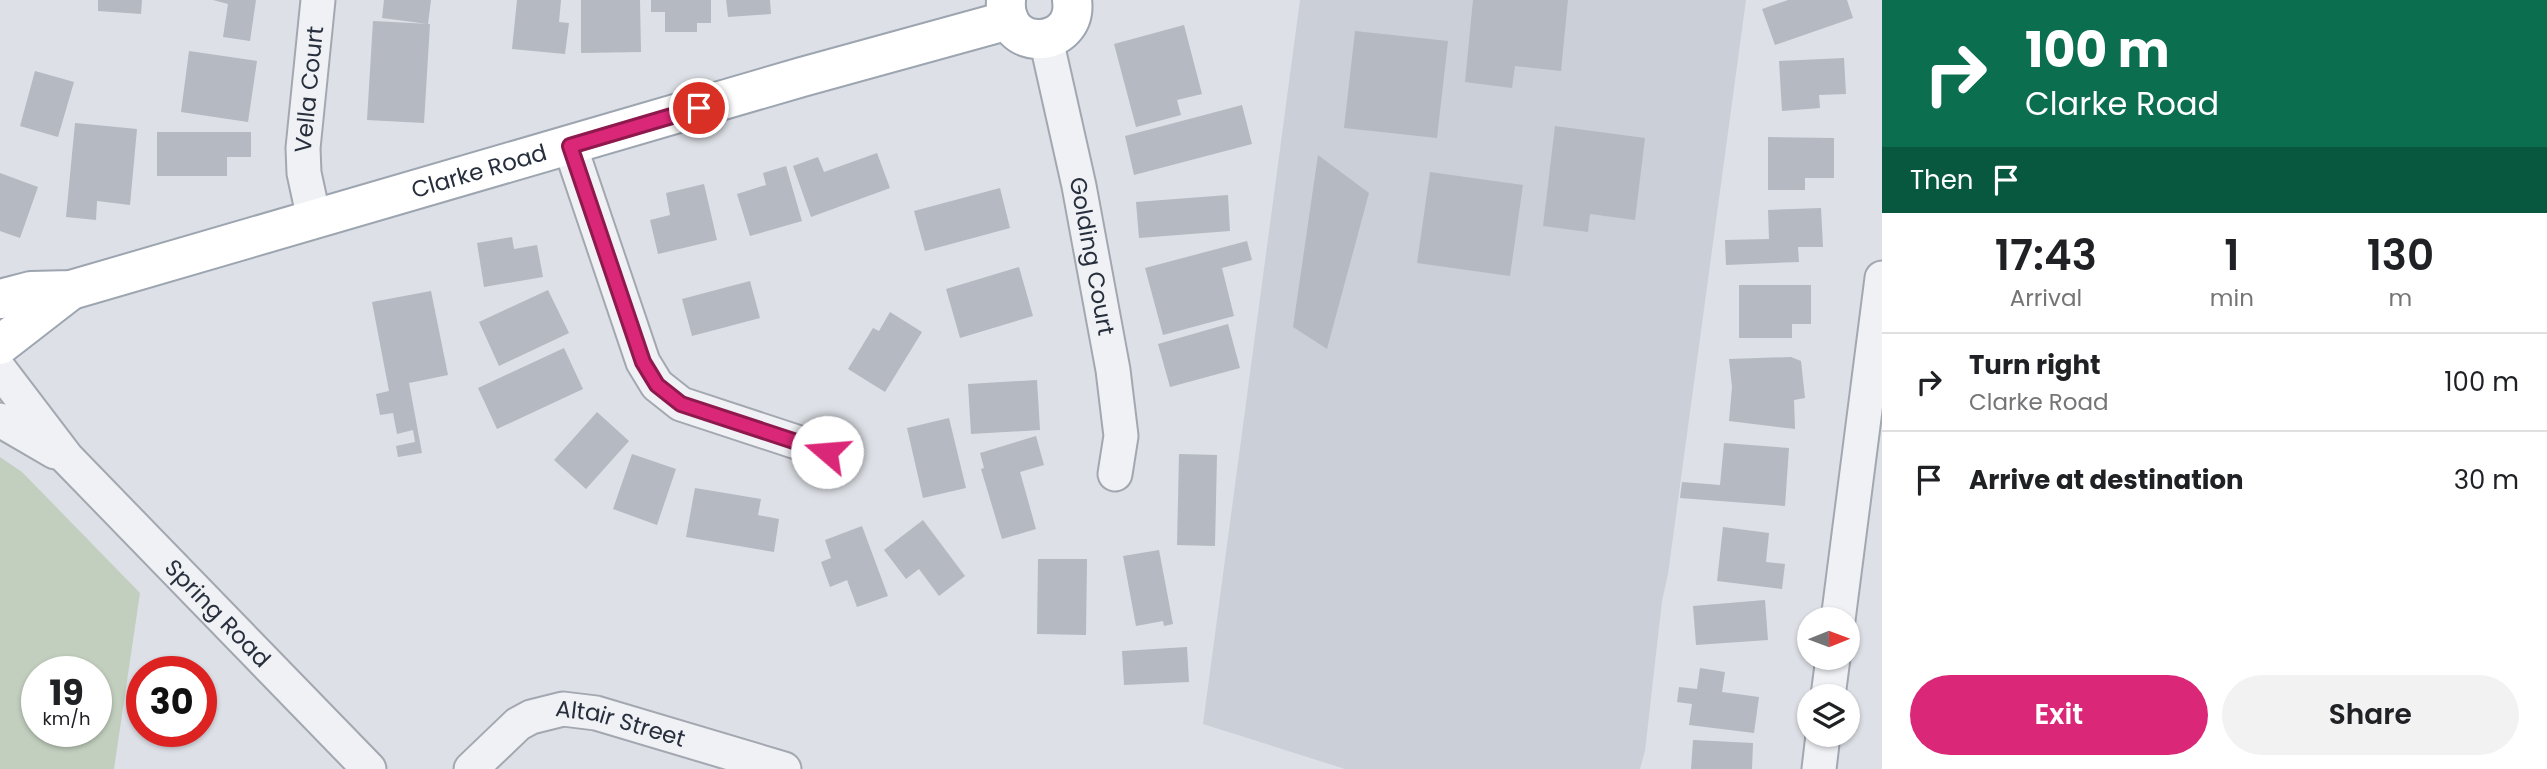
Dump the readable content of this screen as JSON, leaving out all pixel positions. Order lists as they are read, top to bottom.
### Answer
{
  "streets": {
    "main road": ["Clarke Road"],
    "street": [
      "Vella Court",
      "Golding Court",
      "Spring Road",
      "Altair Street"
    ]
  },
  "crossings": [
    ["Vella Court", "Clarke Road"]
  ],
  "north": "right",
  "page": {
    "turn": ["100 m", "Clarke Road"],
    "then": "Then",
    "eta": [
      "17:43",
      "Arrival",
      "1",
      "min",
      "130",
      "m"
    ],
    "list": [
      {
        "name": "Turn right",
        "note": "Clarke Road",
        "value": "100 m"
      },
      {
        "name": "Arrive at destination",
        "value": "30 m"
      }
    ],
    "speed": "19 km/h",
    "limit": "30",
    "buttons": ["Exit", "Share"]
  }
}
